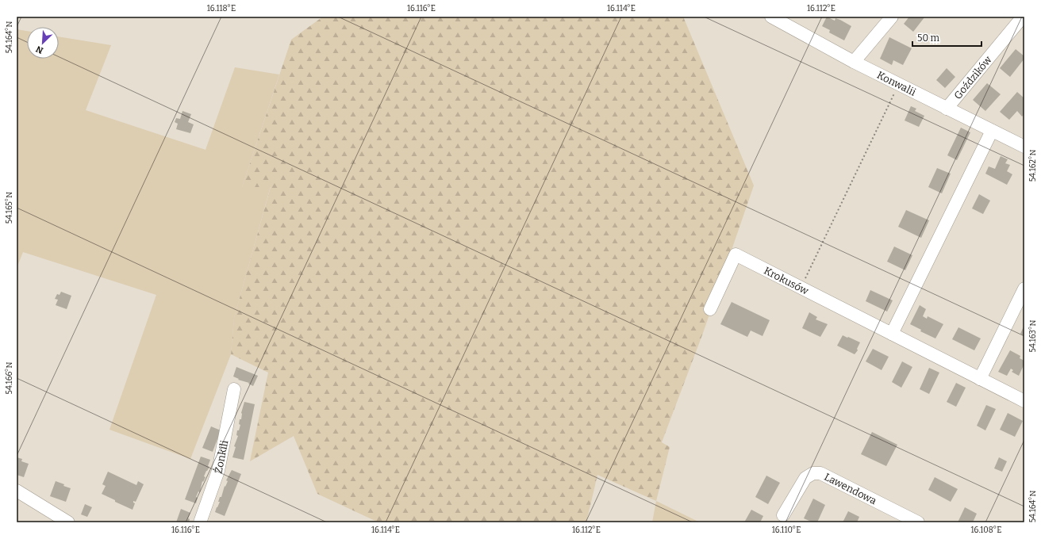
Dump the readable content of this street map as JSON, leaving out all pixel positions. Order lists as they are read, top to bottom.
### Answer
{
  "streets": {
    "street": [
      "Goździków",
      "Konwalii",
      "Krokusów",
      "Żonkili",
      "Lawendowa"
    ]
  },
  "crossings": [
    ["Goździków", "Konwalii"]
  ],
  "scale_bar": "50 m",
  "north": "bottom left",
  "coordinates": [
    "16.118°E",
    "16.116°E",
    "16.114°E",
    "16.112°E",
    "54.164°N",
    "54.162°N",
    "54.165°N",
    "54.163°N",
    "54.166°N",
    "16.110°E",
    "16.108°E"
  ]
}
